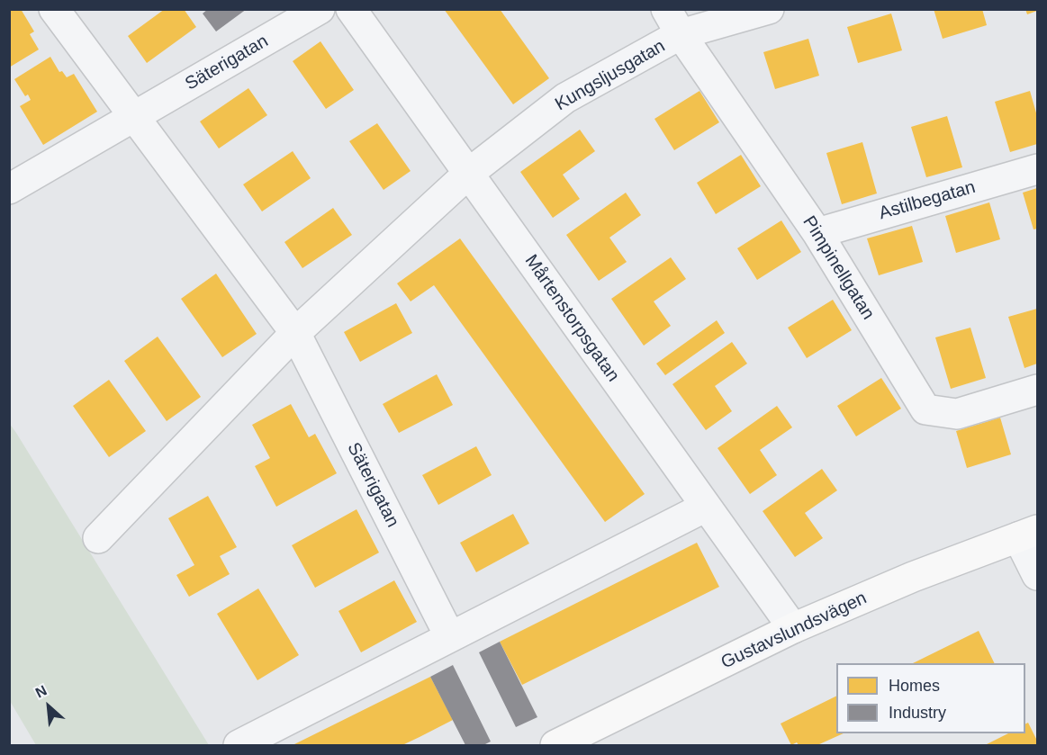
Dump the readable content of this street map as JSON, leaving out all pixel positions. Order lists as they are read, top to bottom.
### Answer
{
  "streets": {
    "street": [
      "Säterigatan",
      "Kungsljusgatan",
      "Astilbegatan",
      "Pimpinellgatan",
      "Mårtenstorpsgatan",
      "Gustavslundsvägen"
    ]
  },
  "crossings": [
    ["Kungsljusgatan", "Pimpinellgatan"],
    ["Kungsljusgatan", "Mårtenstorpsgatan"],
    ["Astilbegatan", "Pimpinellgatan"],
    ["Mårtenstorpsgatan", "Gustavslundsvägen"]
  ],
  "legend": ["Homes", "Industry"],
  "north": "top left"
}
